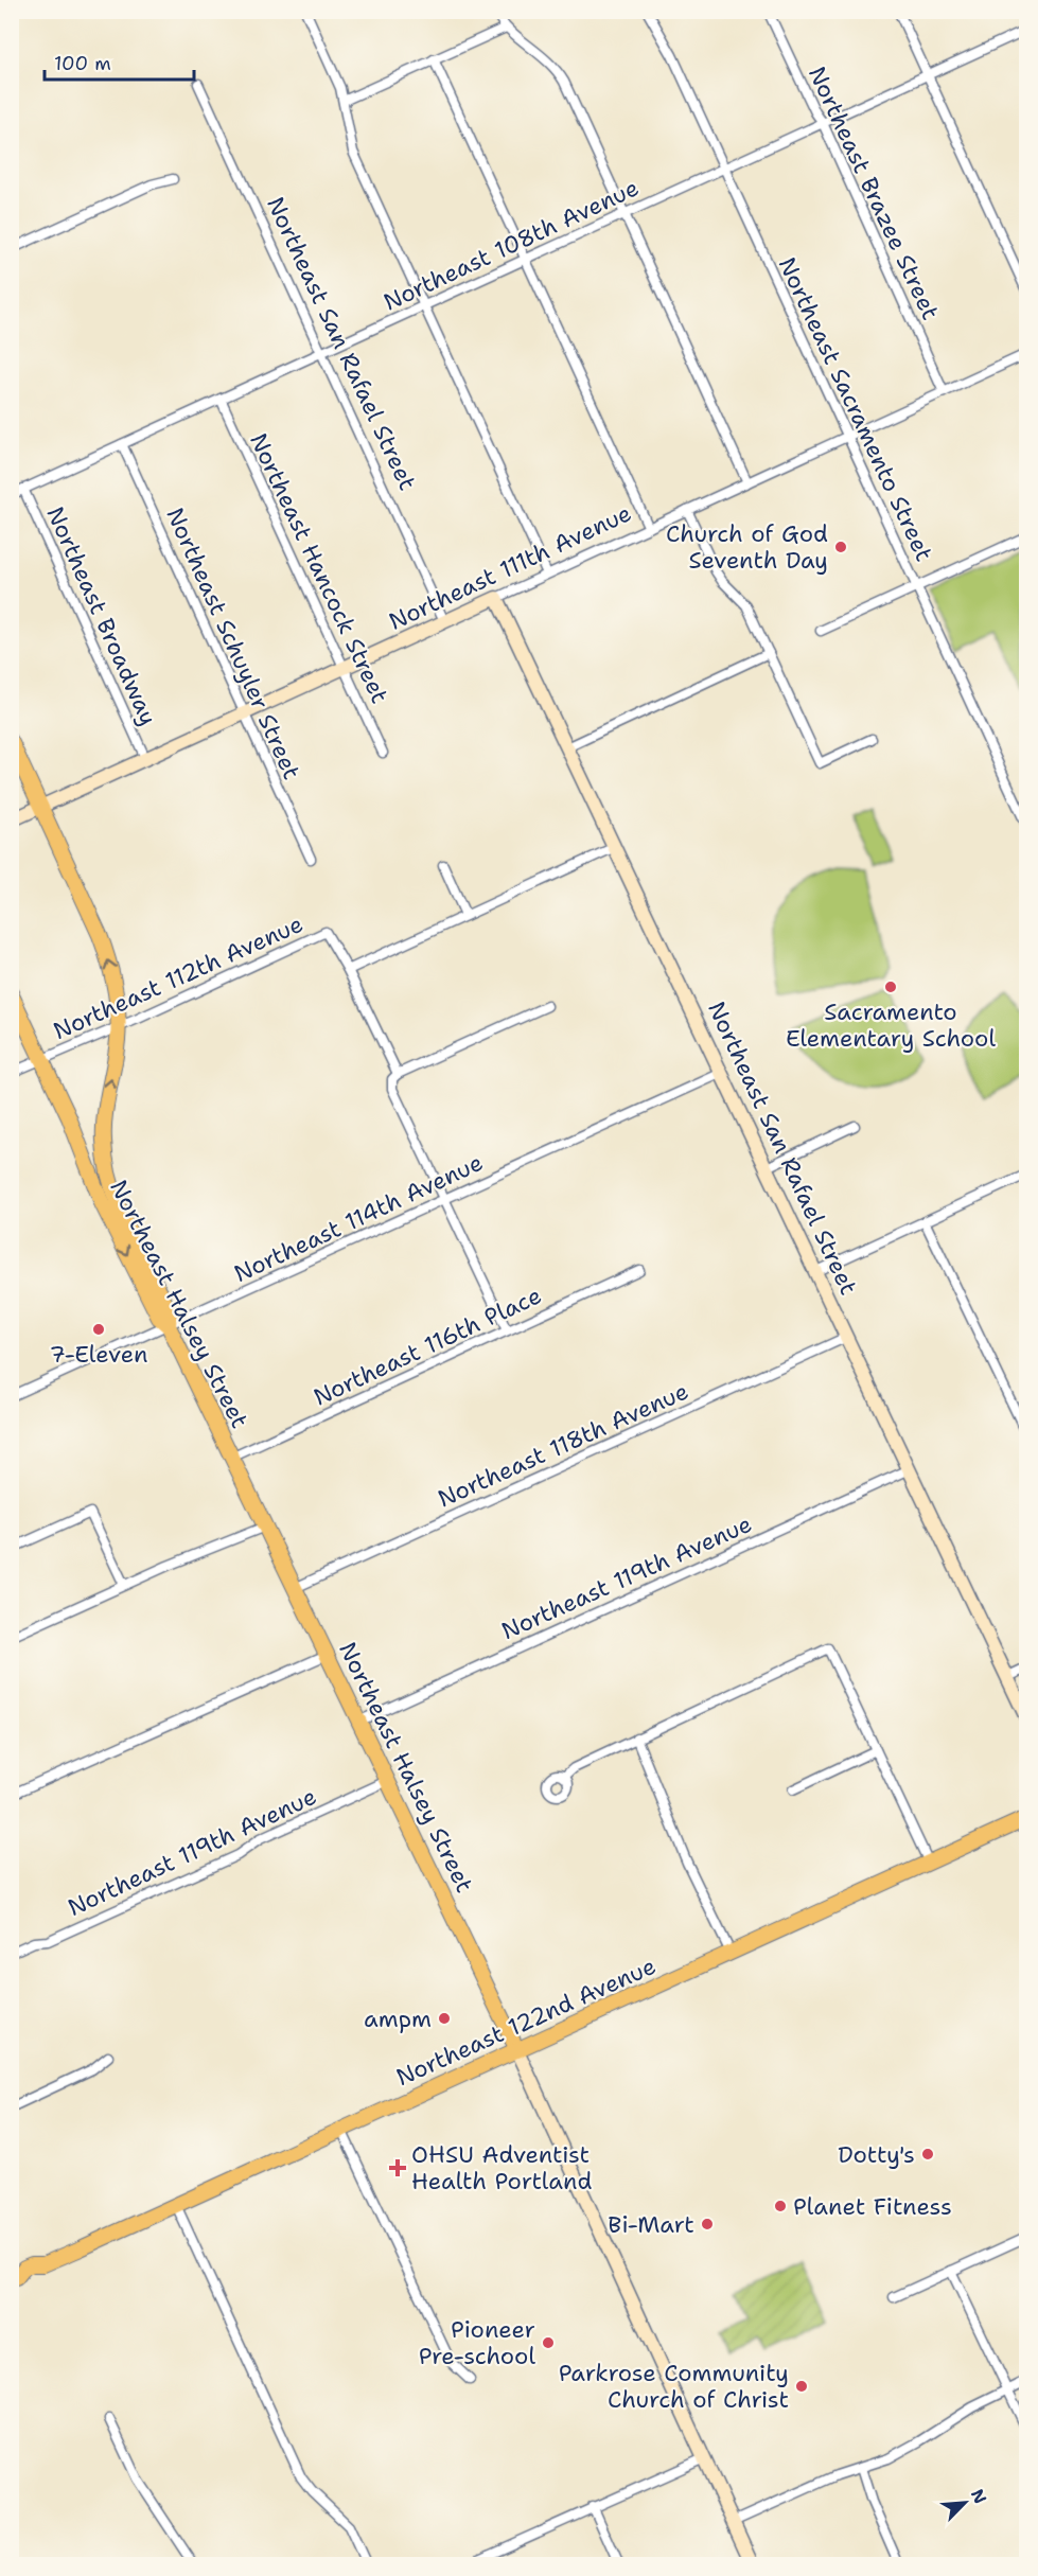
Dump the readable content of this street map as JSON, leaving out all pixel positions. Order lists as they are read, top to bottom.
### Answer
{
  "streets": {
    "main road": ["Northeast Halsey Street", "Northeast 122nd Avenue"],
    "street": [
      "Northeast Brazee Street",
      "Northeast 108th Avenue",
      "Northeast San Rafael Street",
      "Northeast Sacramento Street",
      "Northeast 111th Avenue",
      "Northeast Hancock Street",
      "Northeast Broadway",
      "Northeast Schuyler Street",
      "Northeast 112th Avenue",
      "Northeast 114th Avenue",
      "Northeast 116th Place",
      "Northeast 118th Avenue",
      "Northeast 119th Avenue"
    ]
  },
  "crossings": [
    ["Northeast Brazee Street", "Northeast 108th Avenue"],
    ["Northeast Brazee Street", "Northeast 111th Avenue"],
    ["Northeast 108th Avenue", "Northeast San Rafael Street"],
    ["Northeast 108th Avenue", "Northeast Sacramento Street"],
    ["Northeast 108th Avenue", "Northeast Hancock Street"],
    ["Northeast 108th Avenue", "Northeast Broadway"],
    ["Northeast 108th Avenue", "Northeast Schuyler Street"],
    ["Northeast San Rafael Street", "Northeast 111th Avenue"],
    ["Northeast San Rafael Street", "Northeast 114th Avenue"],
    ["Northeast San Rafael Street", "Northeast 118th Avenue"],
    ["Northeast San Rafael Street", "Northeast 119th Avenue"],
    ["Northeast Sacramento Street", "Northeast 111th Avenue"],
    ["Northeast 111th Avenue", "Northeast Hancock Street"],
    ["Northeast 111th Avenue", "Northeast Broadway"],
    ["Northeast 111th Avenue", "Northeast Schuyler Street"],
    ["Northeast 112th Avenue", "Northeast Halsey Street"],
    ["Northeast 114th Avenue", "Northeast Halsey Street"],
    ["Northeast Halsey Street", "Northeast 116th Place"],
    ["Northeast Halsey Street", "Northeast 118th Avenue"],
    ["Northeast Halsey Street", "Northeast 119th Avenue"],
    ["Northeast Halsey Street", "Northeast 122nd Avenue"]
  ],
  "places": {
    "other": [
      "Church of God Seventh Day",
      "Sacramento Elementary School",
      "7-Eleven",
      "ampm",
      "Dotty's",
      "Planet Fitness",
      "Bi-Mart",
      "Pioneer Pre-school",
      "Parkrose Community Church of Christ"
    ],
    "health": ["OHSU Adventist Health Portland"]
  },
  "scale_bar": "100 m",
  "north": "top right"
}
